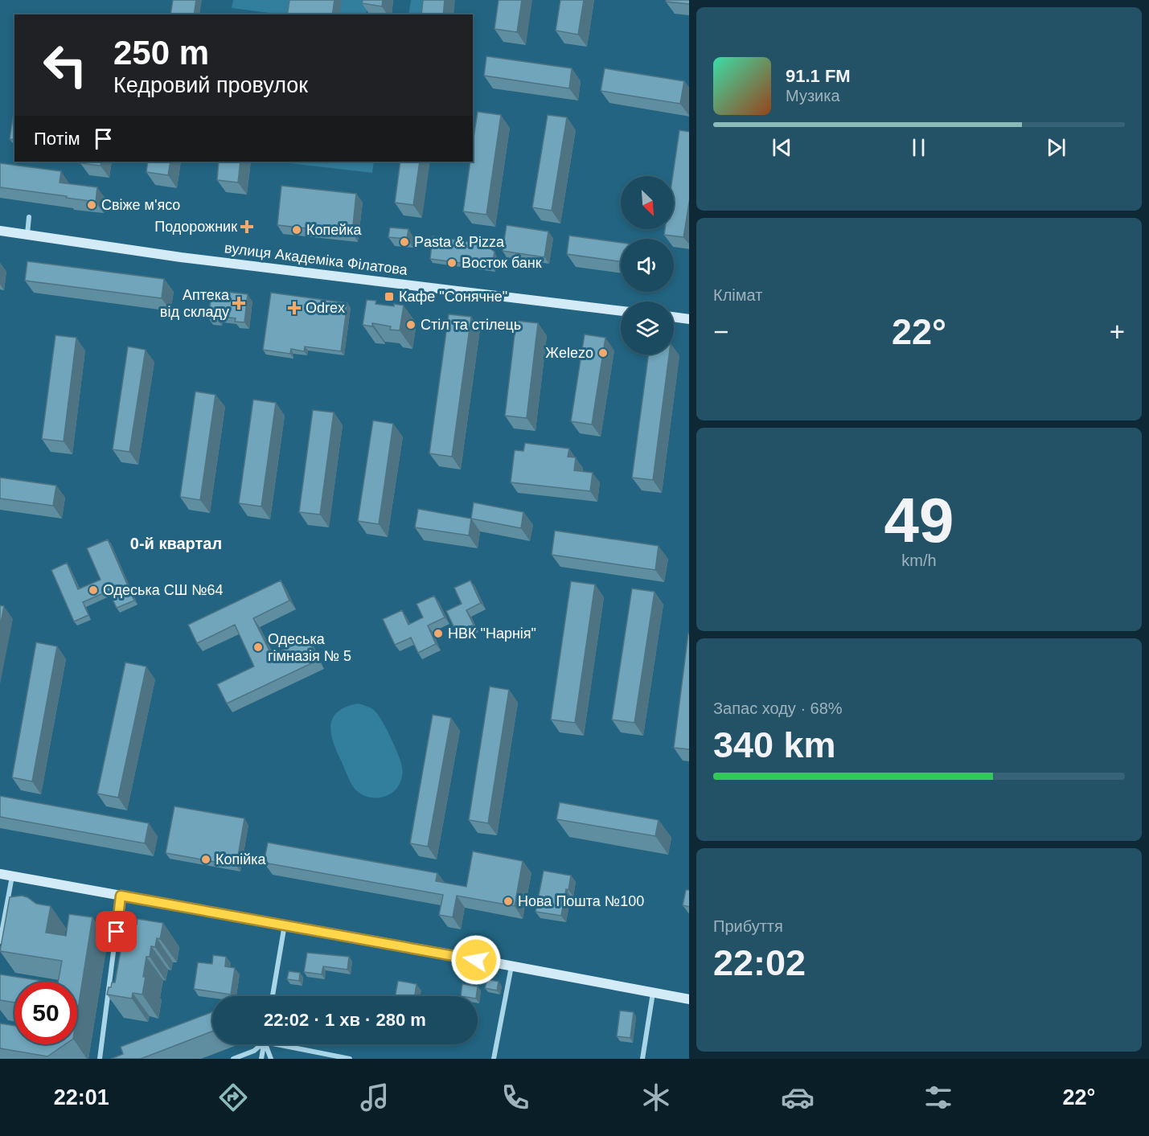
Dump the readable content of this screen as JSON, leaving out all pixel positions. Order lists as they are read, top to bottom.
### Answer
{
  "streets": {
    "main road": ["вулиця Академіка Філатова"]
  },
  "districts": ["0-й квартал"],
  "places": {
    "other": [
      "Свіже м'ясо",
      "Копейка",
      "Pasta & Pizza",
      "Восток банк",
      "Стіл та стілець",
      "Жelezo",
      "Одеська СШ №64",
      "НВК \"Нарнія\"",
      "Одеська гімназія № 5",
      "Копійка",
      "Нова Пошта №100"
    ],
    "health": ["Подорожник", "Аптека від складу", "Odrex"],
    "transit": ["Кафе \"Сонячне\""]
  },
  "north": "bottom right",
  "page": {
    "turn": ["250 m", "Кедровий провулок"],
    "song": ["91.1 FM", "Музика"],
    "then": "Потім",
    "tile": [
      "Клімат",
      ["49", "km/h"],
      ["Запас ходу · 68%", "340 km"],
      ["Прибуття", "22:02"]
    ],
    "heat": ["−", "22°", "+"],
    "limit": "50",
    "trip": "22:02 · 1 хв · 280 m",
    "tabs": ["22:01", "22°"]
  }
}
